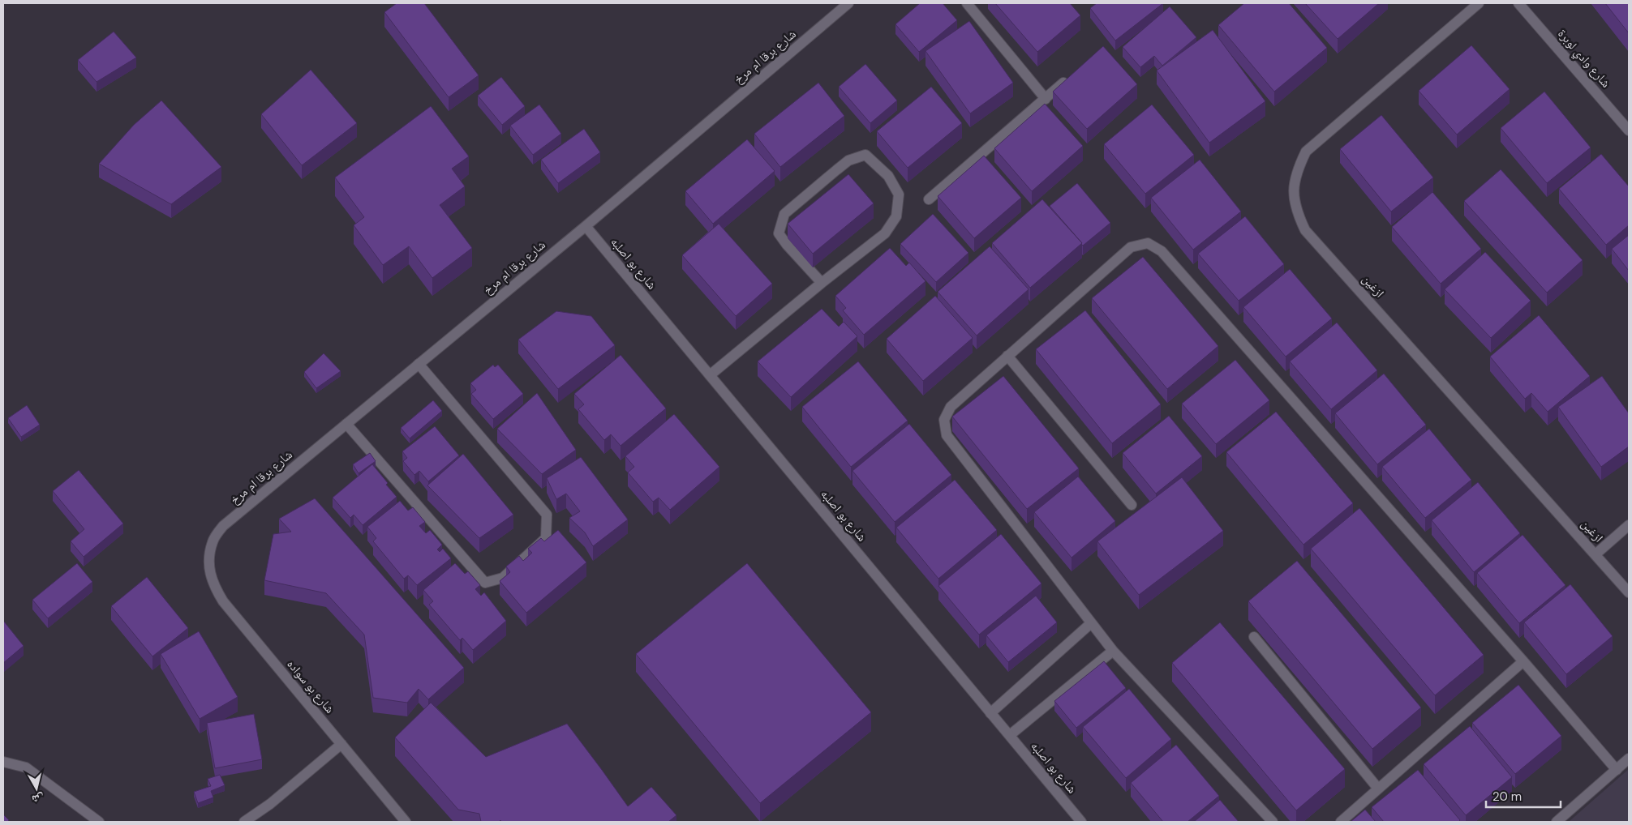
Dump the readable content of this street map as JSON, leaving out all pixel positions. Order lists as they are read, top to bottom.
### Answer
{
  "streets": {
    "street": [
      "شارع برقا ام مرخ",
      "شارع وادي لوبرة",
      "شارع بو اصلبه",
      "ازغين",
      "شارع بو سواده"
    ]
  },
  "crossings": [
    ["شارع برقا ام مرخ", "شارع بو اصلبه"],
    ["شارع برقا ام مرخ", "شارع بو سواده"]
  ],
  "scale_bar": "20 m",
  "north": "bottom"
}
